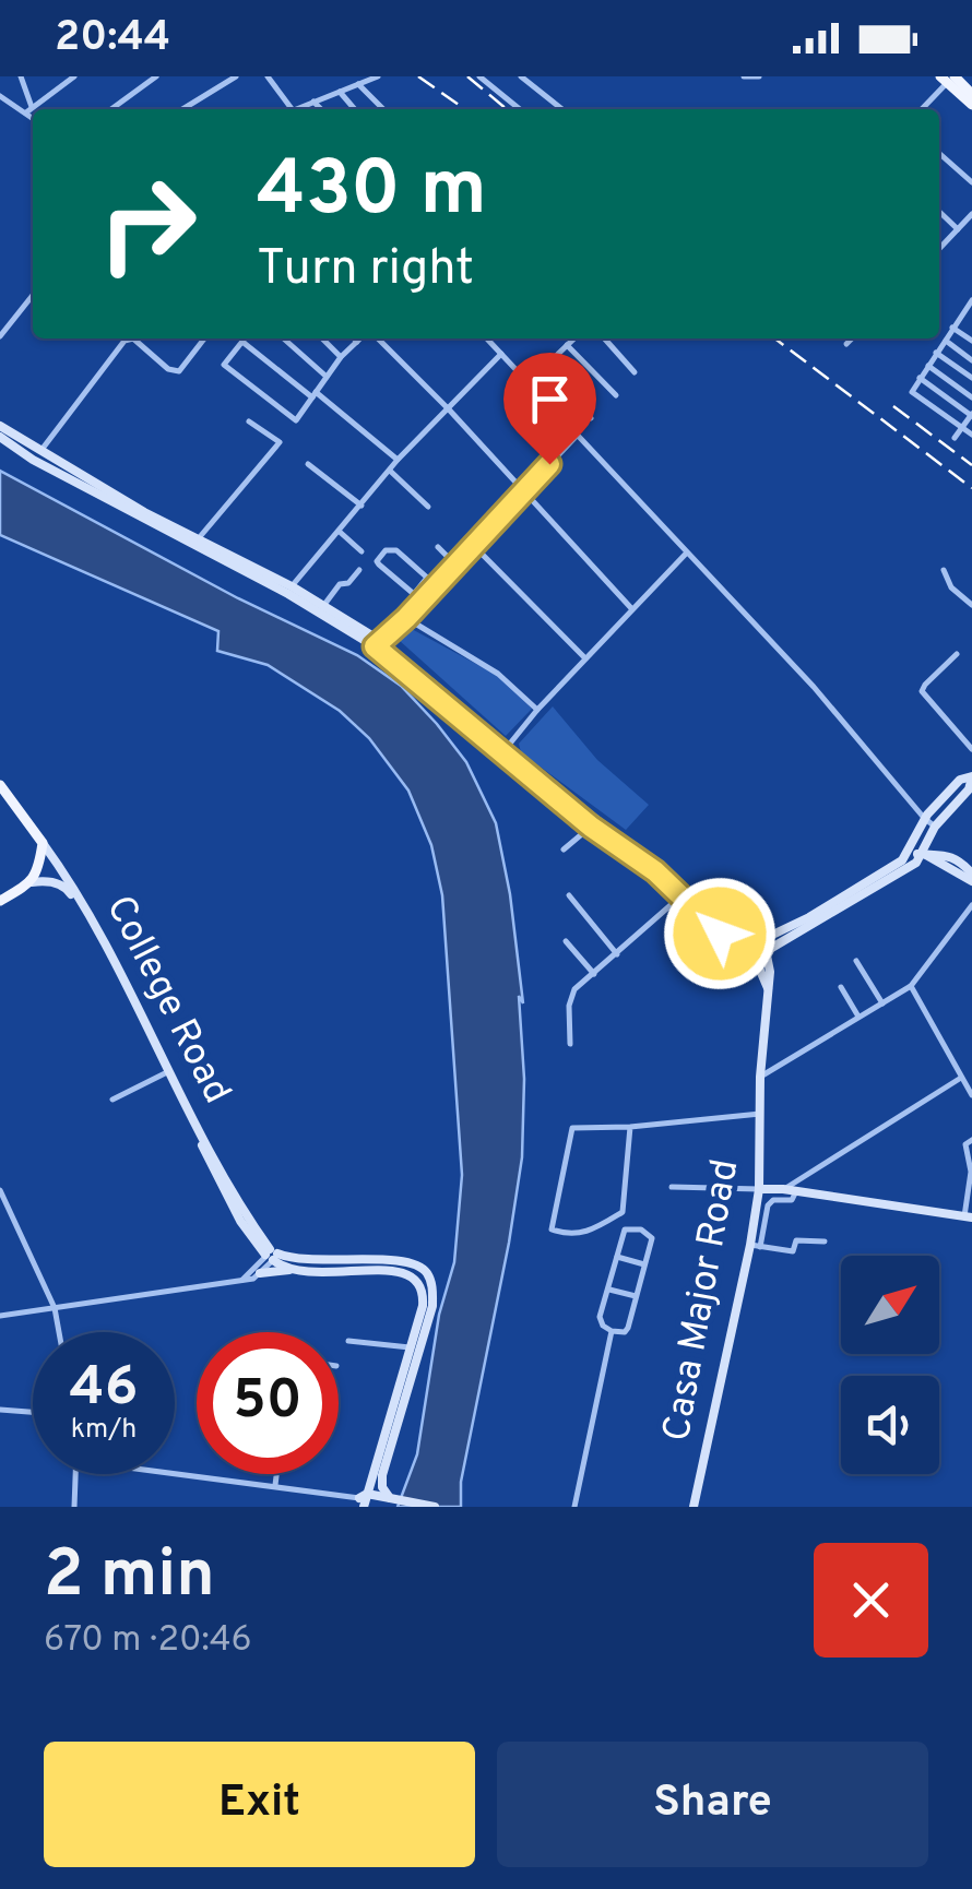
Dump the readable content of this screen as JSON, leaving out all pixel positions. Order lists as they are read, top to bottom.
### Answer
{
  "streets": {
    "main road": ["College Road", "Casa Major Road"]
  },
  "north": "top right",
  "page": {
    "status": "20:44",
    "turn": ["430 m", "Turn right"],
    "speed": "46 km/h",
    "limit": "50",
    "heading": ["2 min", "670 m · 20:46"],
    "buttons": ["Exit", "Share"]
  }
}
